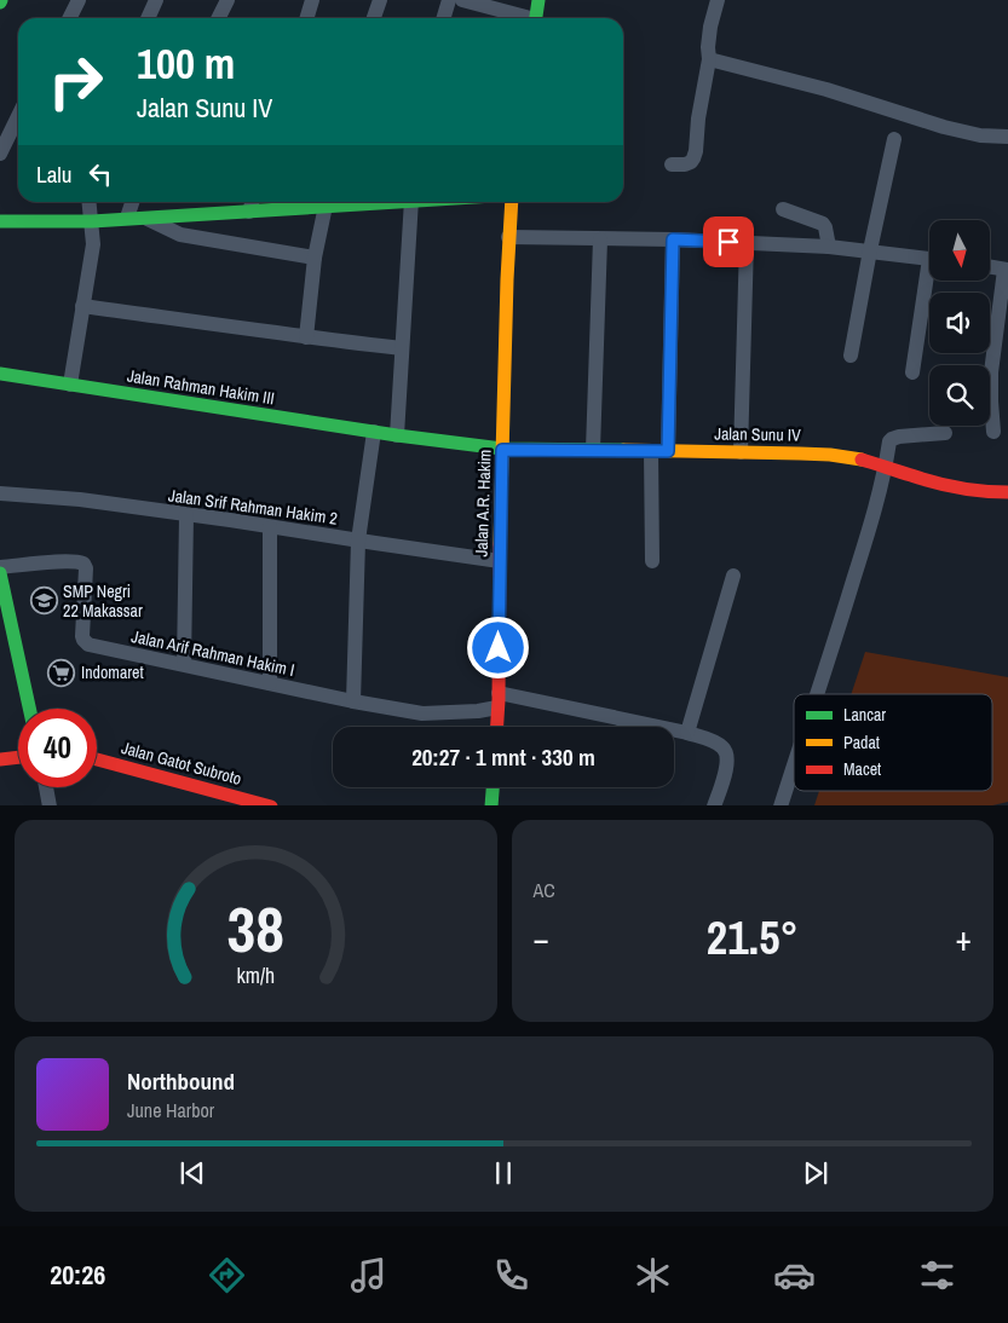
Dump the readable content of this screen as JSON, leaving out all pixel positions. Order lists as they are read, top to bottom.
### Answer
{
  "streets": {
    "street": [
      "Jalan Rahman Hakim III",
      "Jalan Sunu IV",
      "Jalan A.R. Hakim",
      "Jalan Srif Rahman Hakim 2",
      "Jalan Arif Rahman Hakim I",
      "Jalan Gatot Subroto"
    ]
  },
  "crossings": [
    ["Jalan Rahman Hakim III", "Jalan Sunu IV"],
    ["Jalan Rahman Hakim III", "Jalan A.R. Hakim"],
    ["Jalan Sunu IV", "Jalan A.R. Hakim"],
    ["Jalan A.R. Hakim", "Jalan Srif Rahman Hakim 2"],
    ["Jalan A.R. Hakim", "Jalan Arif Rahman Hakim I"]
  ],
  "places": {
    "school or university": ["SMP Negri 22 Makassar"],
    "supermarket": ["Indomaret"]
  },
  "legend": ["Lancar", "Padat", "Macet"],
  "north": "bottom",
  "page": {
    "turn": ["100 m", "Jalan Sunu IV"],
    "then": "Lalu",
    "limit": "40",
    "trip": "20:27 · 1 mnt · 330 m",
    "tile": "AC",
    "heat": ["−", "21.5°", "+"],
    "song": ["Northbound", "June Harbor"],
    "tabs": "20:26",
    "gauge": ["38", "km/h"]
  }
}
